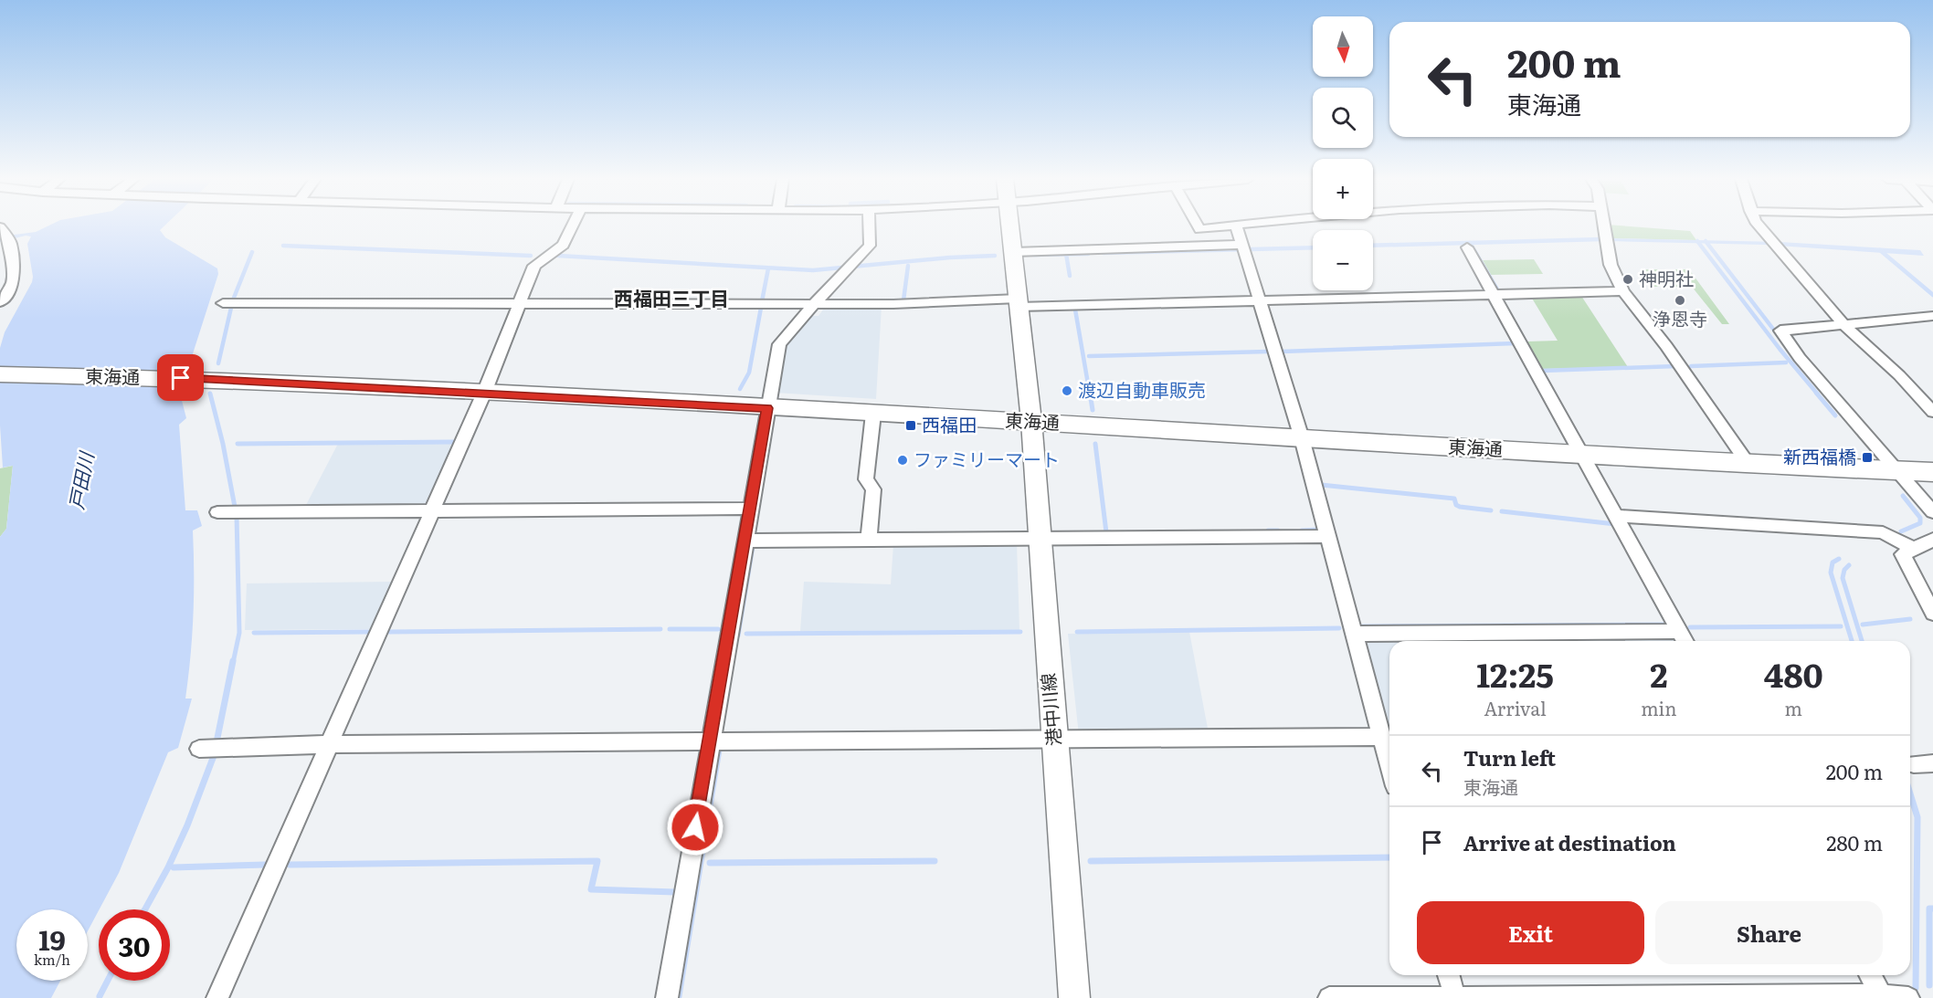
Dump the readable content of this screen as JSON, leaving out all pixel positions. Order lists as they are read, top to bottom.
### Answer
{
  "streets": {
    "main road": ["東海通", "港中川線"]
  },
  "crossings": [
    ["東海通", "港中川線"]
  ],
  "districts": ["西福田三丁目"],
  "water": ["戸田川"],
  "places": {
    "other": [
      "神明社",
      "浄恩寺",
      "渡辺自動車販売",
      "ファミリーマート"
    ],
    "transit": ["西福田", "新西福橋"]
  },
  "north": "bottom",
  "page": {
    "map_buttons": ["+", "−"],
    "turn": ["200 m", "東海通"],
    "eta": [
      "12:25",
      "Arrival",
      "2",
      "min",
      "480",
      "m"
    ],
    "list": [
      {
        "name": "Turn left",
        "note": "東海通",
        "value": "200 m"
      },
      {
        "name": "Arrive at destination",
        "value": "280 m"
      }
    ],
    "buttons": ["Exit", "Share"],
    "speed": "19 km/h",
    "limit": "30"
  }
}
